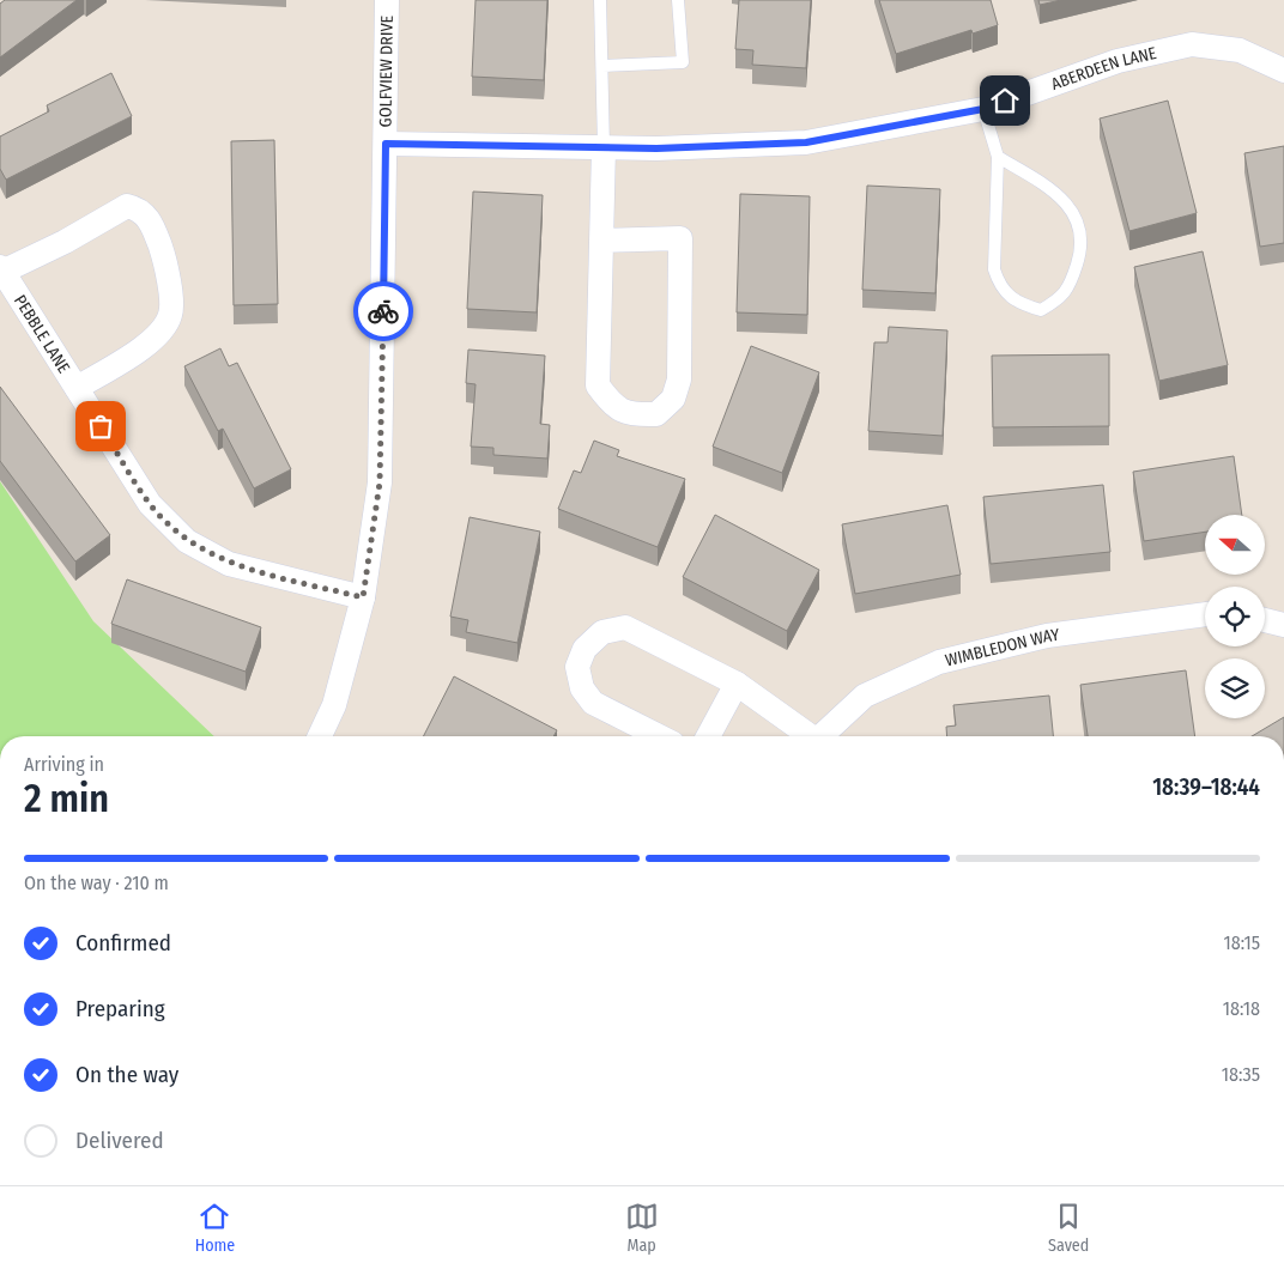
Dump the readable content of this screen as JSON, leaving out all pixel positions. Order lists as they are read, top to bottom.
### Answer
{
  "streets": {
    "street": [
      "ABERDEEN LANE",
      "GOLFVIEW DRIVE",
      "PEBBLE LANE",
      "WIMBLEDON WAY"
    ]
  },
  "crossings": [
    ["ABERDEEN LANE", "GOLFVIEW DRIVE"],
    ["GOLFVIEW DRIVE", "PEBBLE LANE"]
  ],
  "north": "left",
  "page": {
    "heading": ["2 min", "Arriving in", "18:39–18:44"],
    "bar": "On the way · 210 m",
    "list": [
      ["Confirmed", "18:15"],
      ["Preparing", "18:18"],
      ["On the way", "18:35"],
      "Delivered"
    ],
    "tabs": ["Home", "Map", "Saved"]
  }
}
